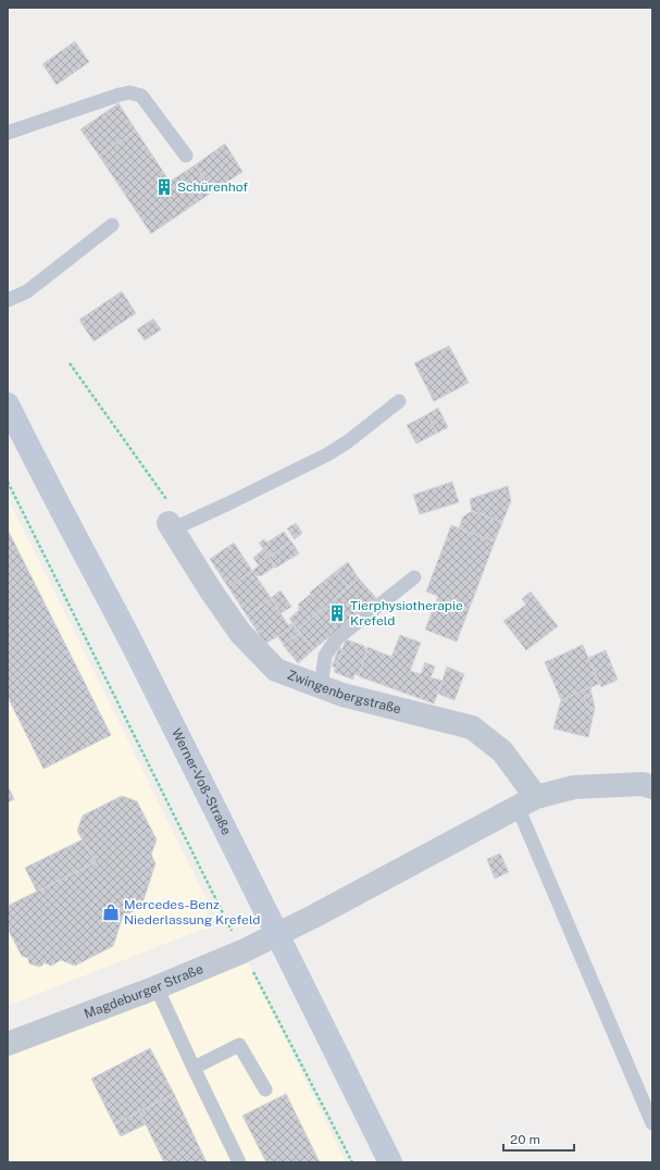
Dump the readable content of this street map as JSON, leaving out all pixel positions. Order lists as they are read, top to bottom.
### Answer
{
  "streets": {
    "main road": ["Werner-Voß-Straße"],
    "street": ["Zwingenbergstraße", "Magdeburger Straße"]
  },
  "crossings": [
    ["Werner-Voß-Straße", "Magdeburger Straße"]
  ],
  "places": {
    "building": ["Schürenhof", "Tierphysiotherapie Krefeld"],
    "shop": ["Mercedes-Benz Niederlassung Krefeld"]
  },
  "scale_bar": "20 m"
}
